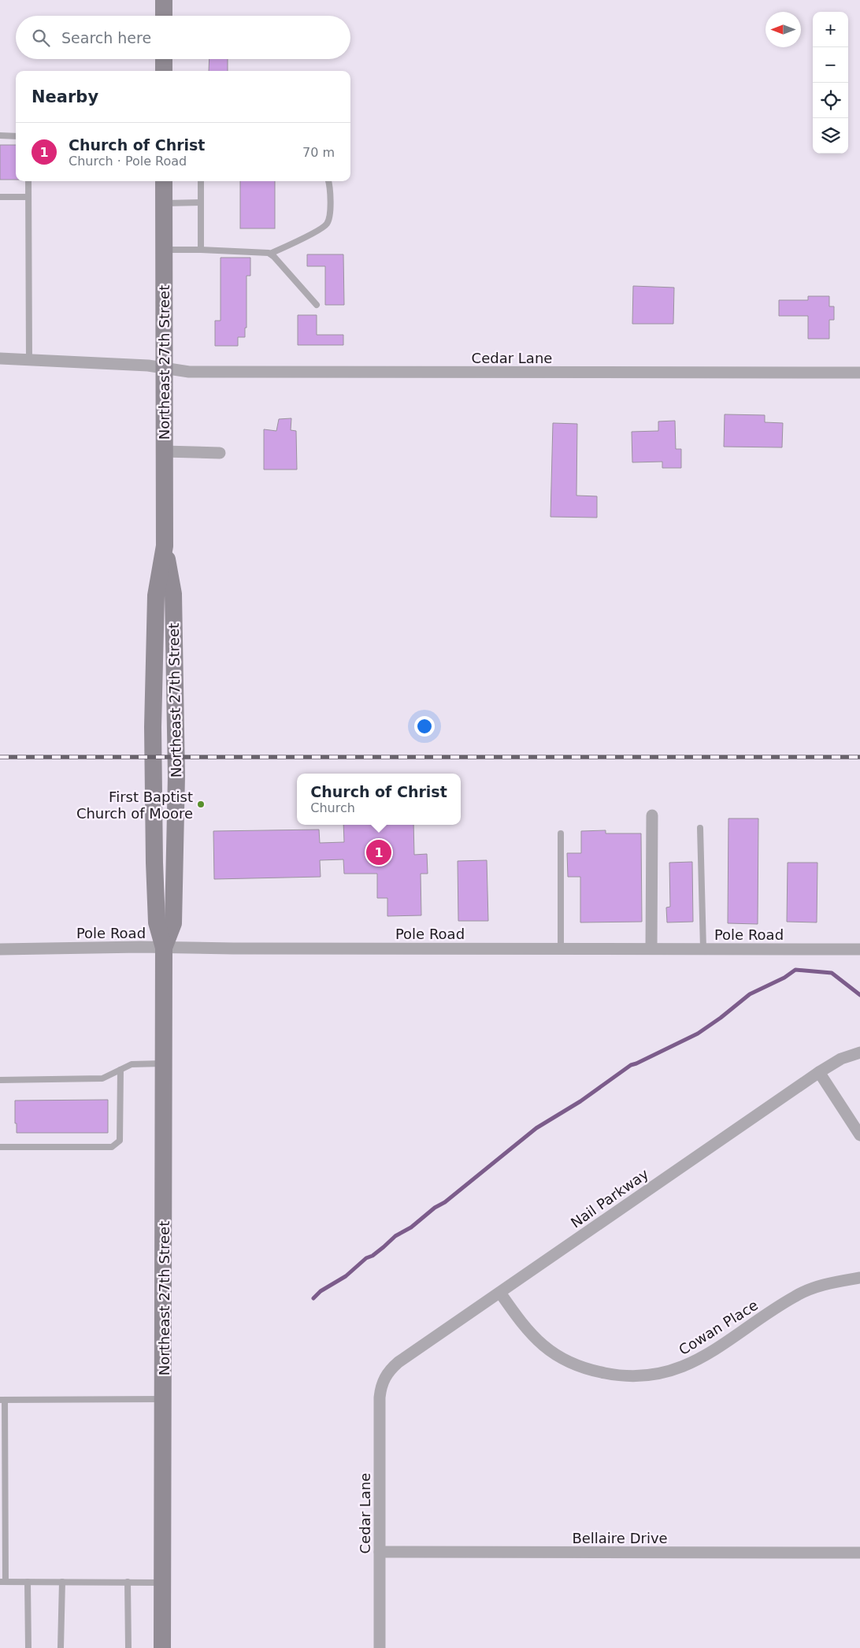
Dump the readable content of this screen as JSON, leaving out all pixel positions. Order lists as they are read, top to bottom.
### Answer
{
  "streets": {
    "main road": ["Northeast 27th Street"],
    "street": [
      "Cedar Lane",
      "Pole Road",
      "Nail Parkway",
      "Cowan Place",
      "Bellaire Drive"
    ]
  },
  "crossings": [
    ["Cedar Lane", "Northeast 27th Street"],
    ["Cedar Lane", "Nail Parkway"],
    ["Cedar Lane", "Bellaire Drive"],
    ["Northeast 27th Street", "Pole Road"],
    ["Nail Parkway", "Cowan Place"]
  ],
  "places": ["First Baptist Church of Moore"],
  "north": "left",
  "page": {
    "map_buttons": ["+", "−"],
    "search": "Search here",
    "heading": "Nearby",
    "list": [
      {
        "mark": "1",
        "name": "Church of Christ",
        "note": "Church · Pole Road",
        "value": "70 m"
      }
    ],
    "popup": ["Church of Christ", "Church"],
    "pins": "1"
  }
}
